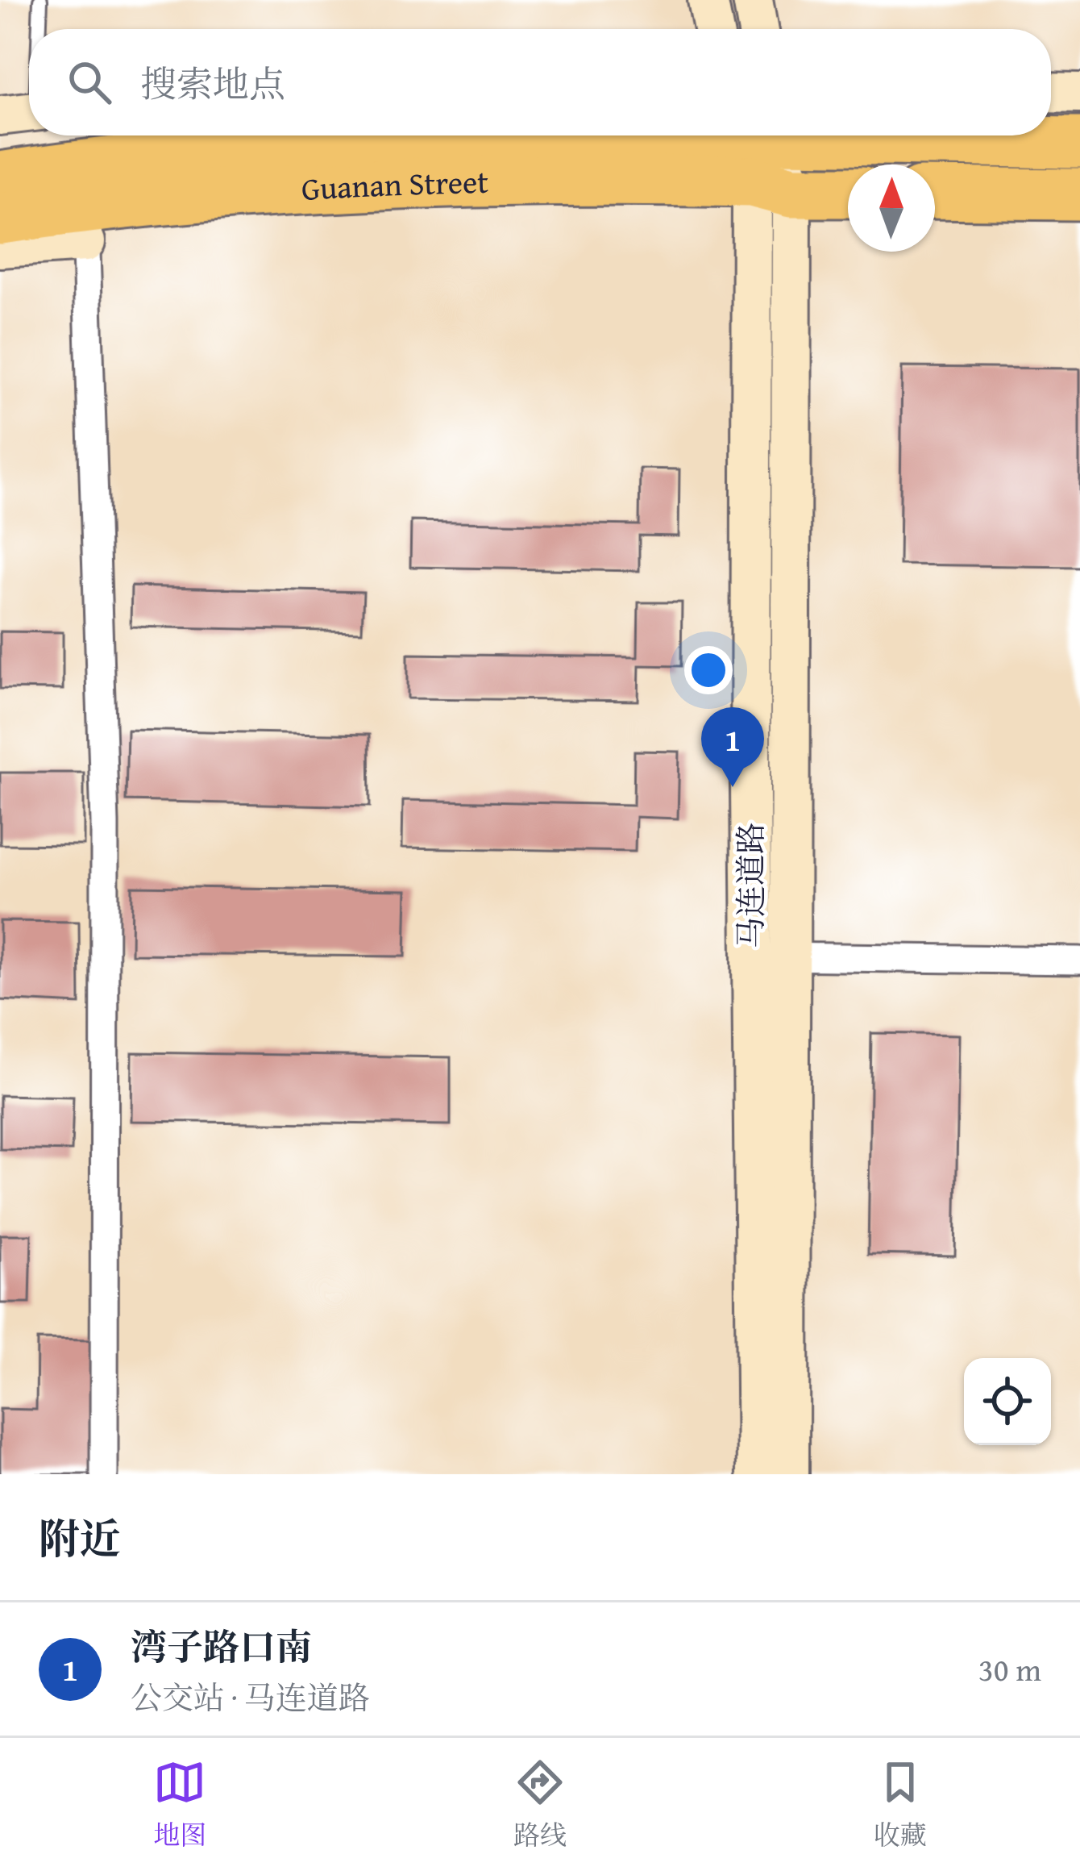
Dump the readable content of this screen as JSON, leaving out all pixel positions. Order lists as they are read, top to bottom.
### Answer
{
  "streets": {
    "highway": ["Guanan Street"],
    "main road": ["马连道路"]
  },
  "crossings": [
    ["Guanan Street", "马连道路"]
  ],
  "north": "top",
  "page": {
    "search": "搜索地点",
    "pins": "1",
    "heading": "附近",
    "list": [
      {
        "mark": "1",
        "name": "湾子路口南",
        "note": "公交站 · 马连道路",
        "value": "30 m"
      }
    ],
    "nav": ["地图", "路线", "收藏"]
  }
}
